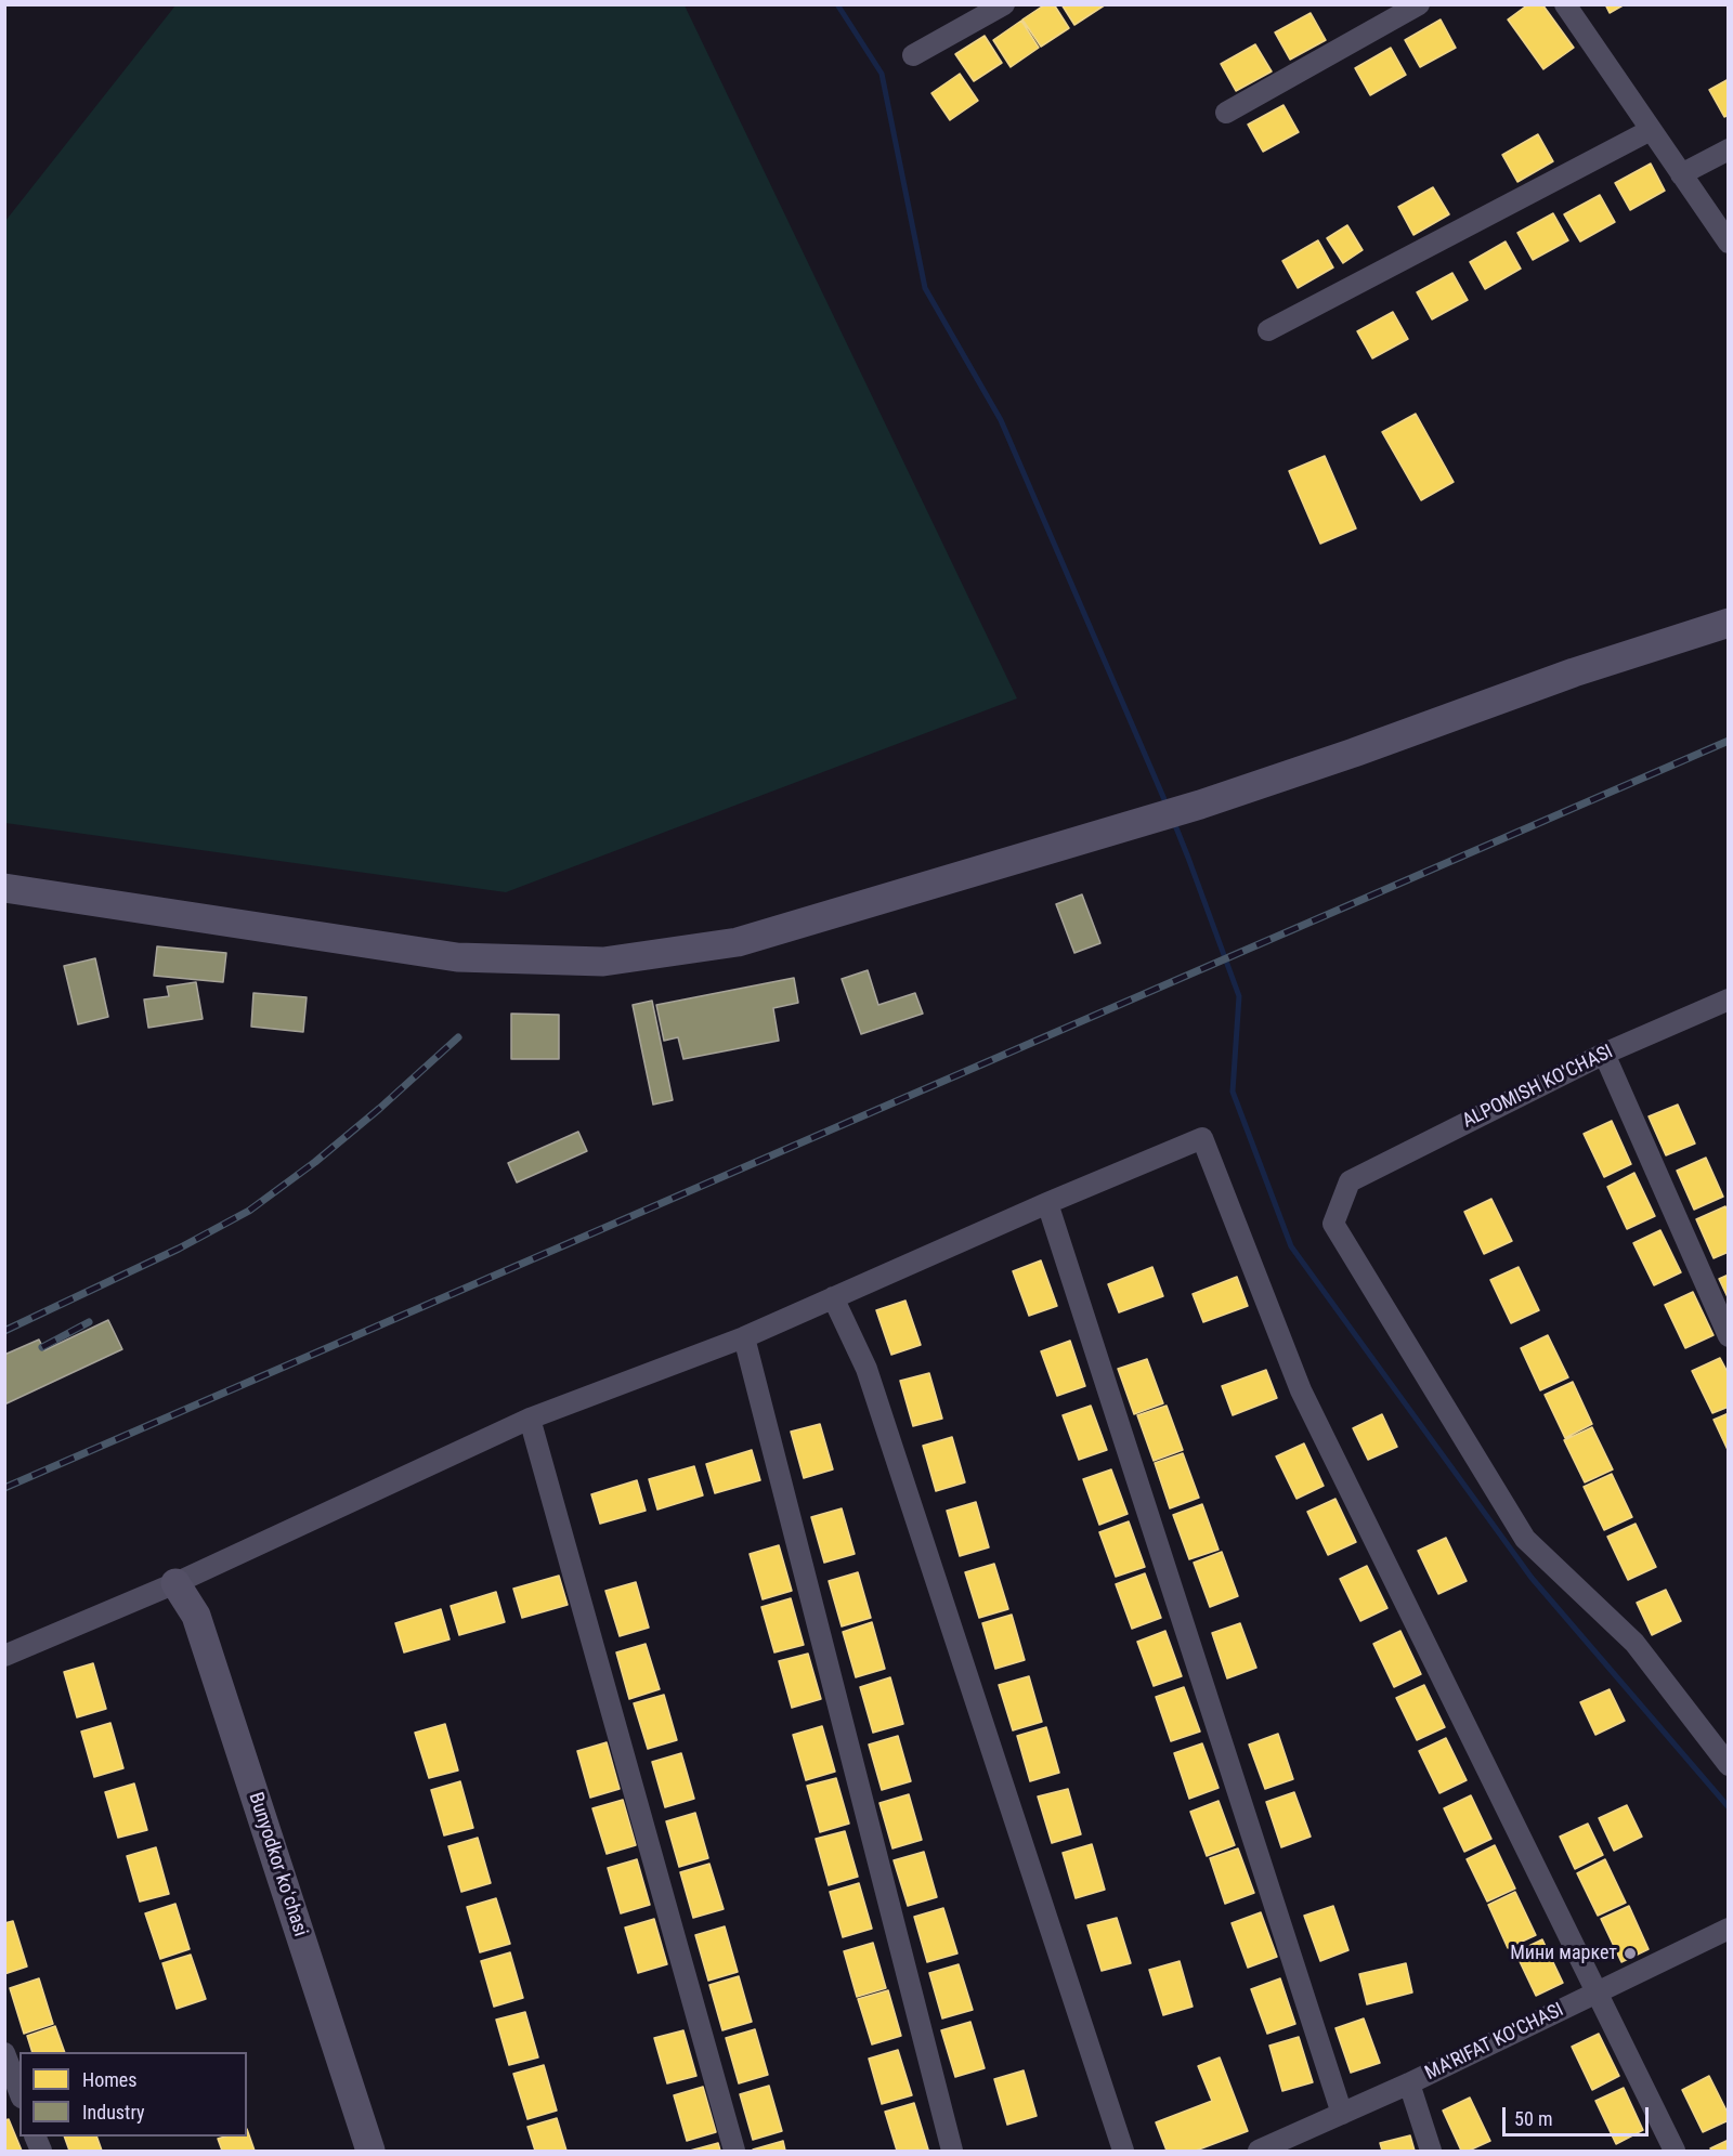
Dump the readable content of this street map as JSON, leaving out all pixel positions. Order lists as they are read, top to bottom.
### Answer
{
  "streets": {
    "main road": ["Bunyodkor koʻchasi"],
    "street": ["ALPOMISH KO'CHASI", "MA'RIFAT KO'CHASI"]
  },
  "places": ["Мини маркет"],
  "legend": ["Homes", "Industry"],
  "scale_bar": "50 m"
}
